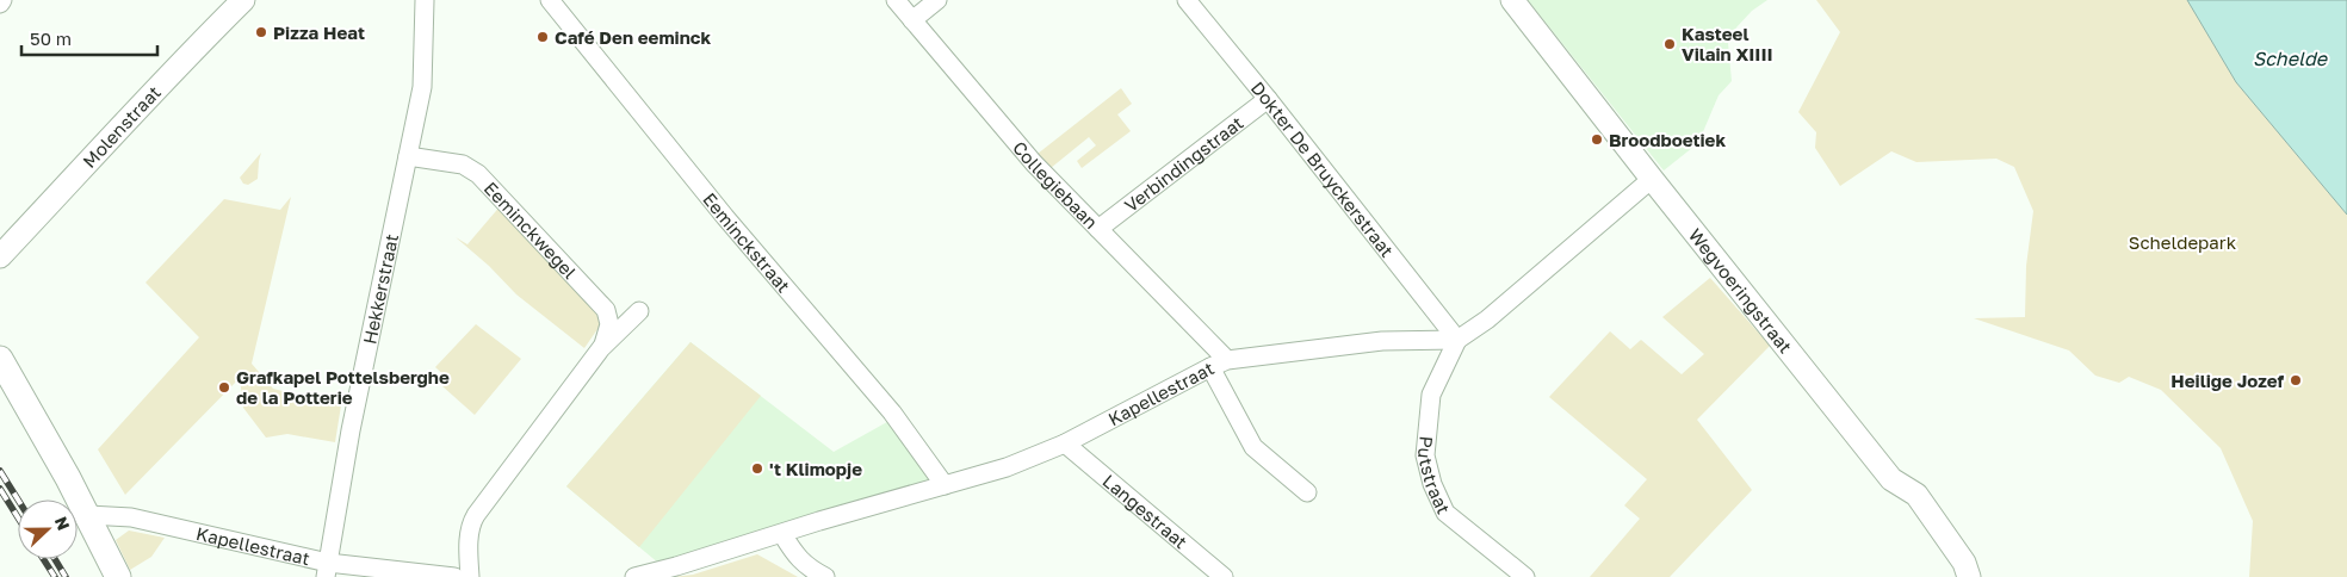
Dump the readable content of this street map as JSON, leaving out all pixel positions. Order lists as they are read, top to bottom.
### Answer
{
  "streets": {
    "street": [
      "Molenstraat",
      "Verbindingstraat",
      "Dokter De Bruyckerstraat",
      "Collegiebaan",
      "Eeminckwegel",
      "Eeminckstraat",
      "Hekkerstraat",
      "Wegvoeringstraat",
      "Kapellestraat",
      "Putstraat",
      "Langestraat"
    ]
  },
  "crossings": [
    ["Verbindingstraat", "Dokter De Bruyckerstraat"],
    ["Verbindingstraat", "Collegiebaan"],
    ["Dokter De Bruyckerstraat", "Kapellestraat"],
    ["Dokter De Bruyckerstraat", "Putstraat"],
    ["Collegiebaan", "Kapellestraat"],
    ["Eeminckwegel", "Hekkerstraat"],
    ["Eeminckstraat", "Kapellestraat"],
    ["Hekkerstraat", "Kapellestraat"],
    ["Kapellestraat", "Putstraat"],
    ["Kapellestraat", "Langestraat"]
  ],
  "water": ["Schelde"],
  "parks": ["Scheldepark"],
  "places": [
    "Pizza Heat",
    "Café Den eeminck",
    "Kasteel Vilain XIIII",
    "Broodboetiek",
    "Heilige Jozef",
    "Grafkapel Pottelsberghe de la Potterie",
    "'t Klimopje"
  ],
  "scale_bar": "50 m",
  "north": "right"
}
